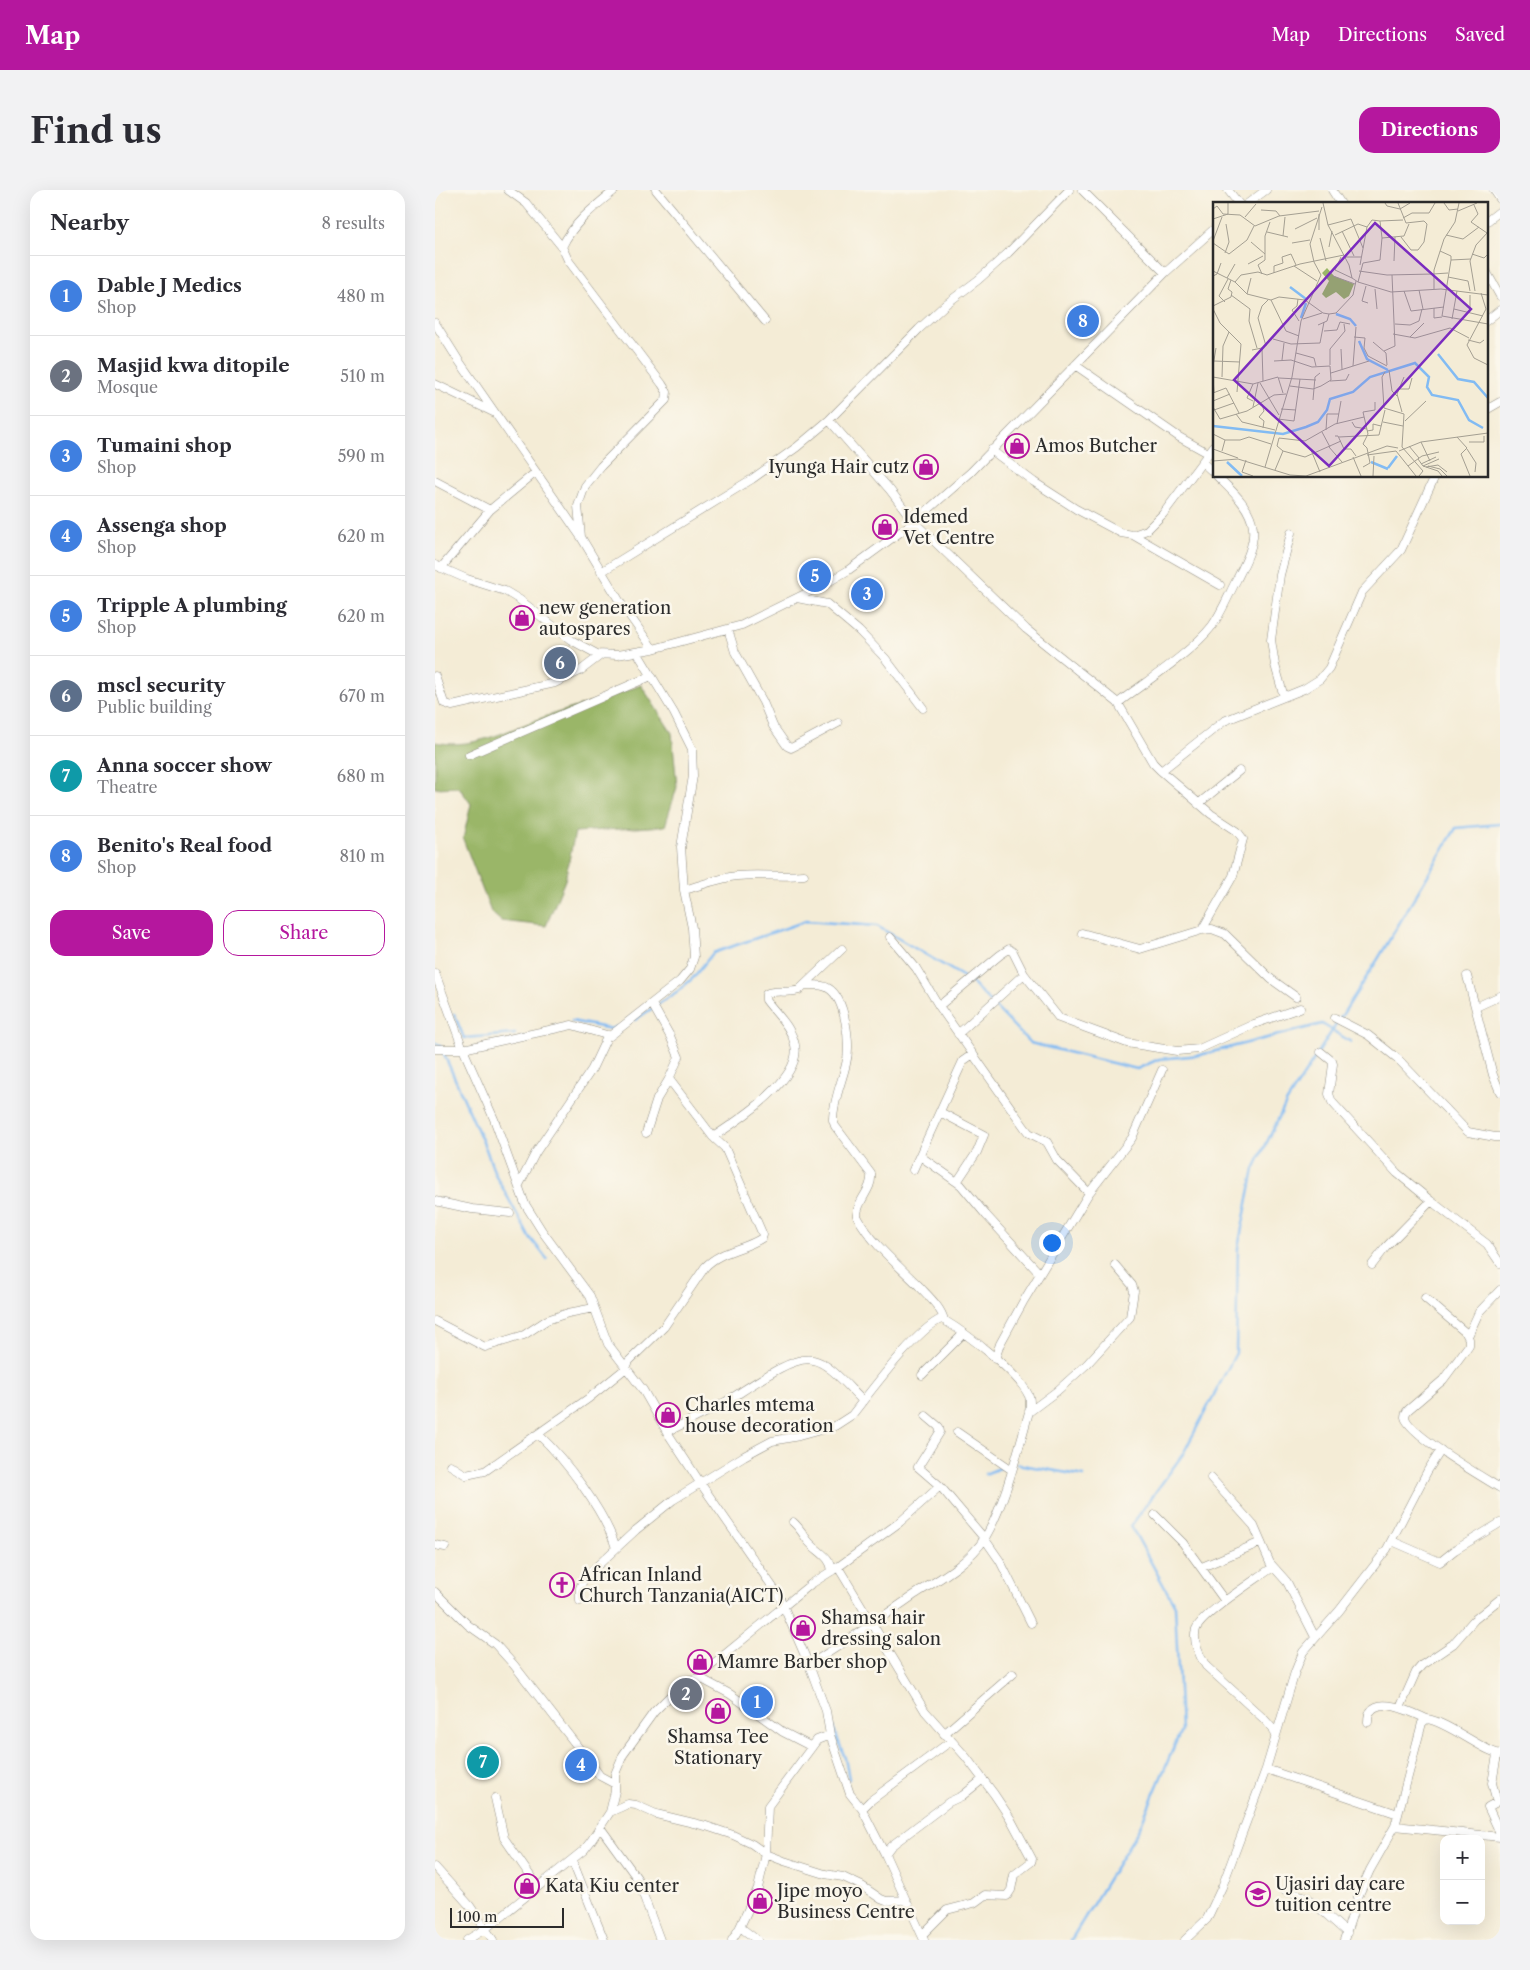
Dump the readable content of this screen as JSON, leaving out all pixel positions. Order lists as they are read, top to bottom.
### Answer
{
  "places": {
    "shop": [
      "Amos Butcher",
      "Iyunga Hair cutz",
      "Idemed Vet Centre",
      "new generation autospares",
      "Charles mtema house decoration",
      "Shamsa hair dressing salon",
      "Mamre Barber shop",
      "Shamsa Tee Stationary",
      "Kata Kiu center",
      "Jipe moyo Business Centre"
    ],
    "church": ["African Inland Church Tanzania(AICT)"],
    "school or university": ["Ujasiri day care tuition centre"]
  },
  "scale_bar": "100 m",
  "page": {
    "header": "Map",
    "nav": ["Map", "Directions", "Saved"],
    "buttons": [
      "Directions",
      ["Save", "Share"]
    ],
    "title": "Find us",
    "heading": ["Nearby", "8 results"],
    "list": [
      {
        "mark": "1",
        "name": "Dable J Medics",
        "note": "Shop",
        "value": "480 m"
      },
      {
        "mark": "2",
        "name": "Masjid kwa ditopile",
        "note": "Mosque",
        "value": "510 m"
      },
      {
        "mark": "3",
        "name": "Tumaini shop",
        "note": "Shop",
        "value": "590 m"
      },
      {
        "mark": "4",
        "name": "Assenga shop",
        "note": "Shop",
        "value": "620 m"
      },
      {
        "mark": "5",
        "name": "Tripple A plumbing",
        "note": "Shop",
        "value": "620 m"
      },
      {
        "mark": "6",
        "name": "mscl security",
        "note": "Public building",
        "value": "670 m"
      },
      {
        "mark": "7",
        "name": "Anna soccer show",
        "note": "Theatre",
        "value": "680 m"
      },
      {
        "mark": "8",
        "name": "Benito's Real food",
        "note": "Shop",
        "value": "810 m"
      }
    ],
    "pins": [
      "8",
      "5",
      "3",
      "6",
      "2",
      "1",
      "7",
      "4"
    ],
    "map_buttons": ["+", "−"],
    "scale": "100 m"
  }
}
